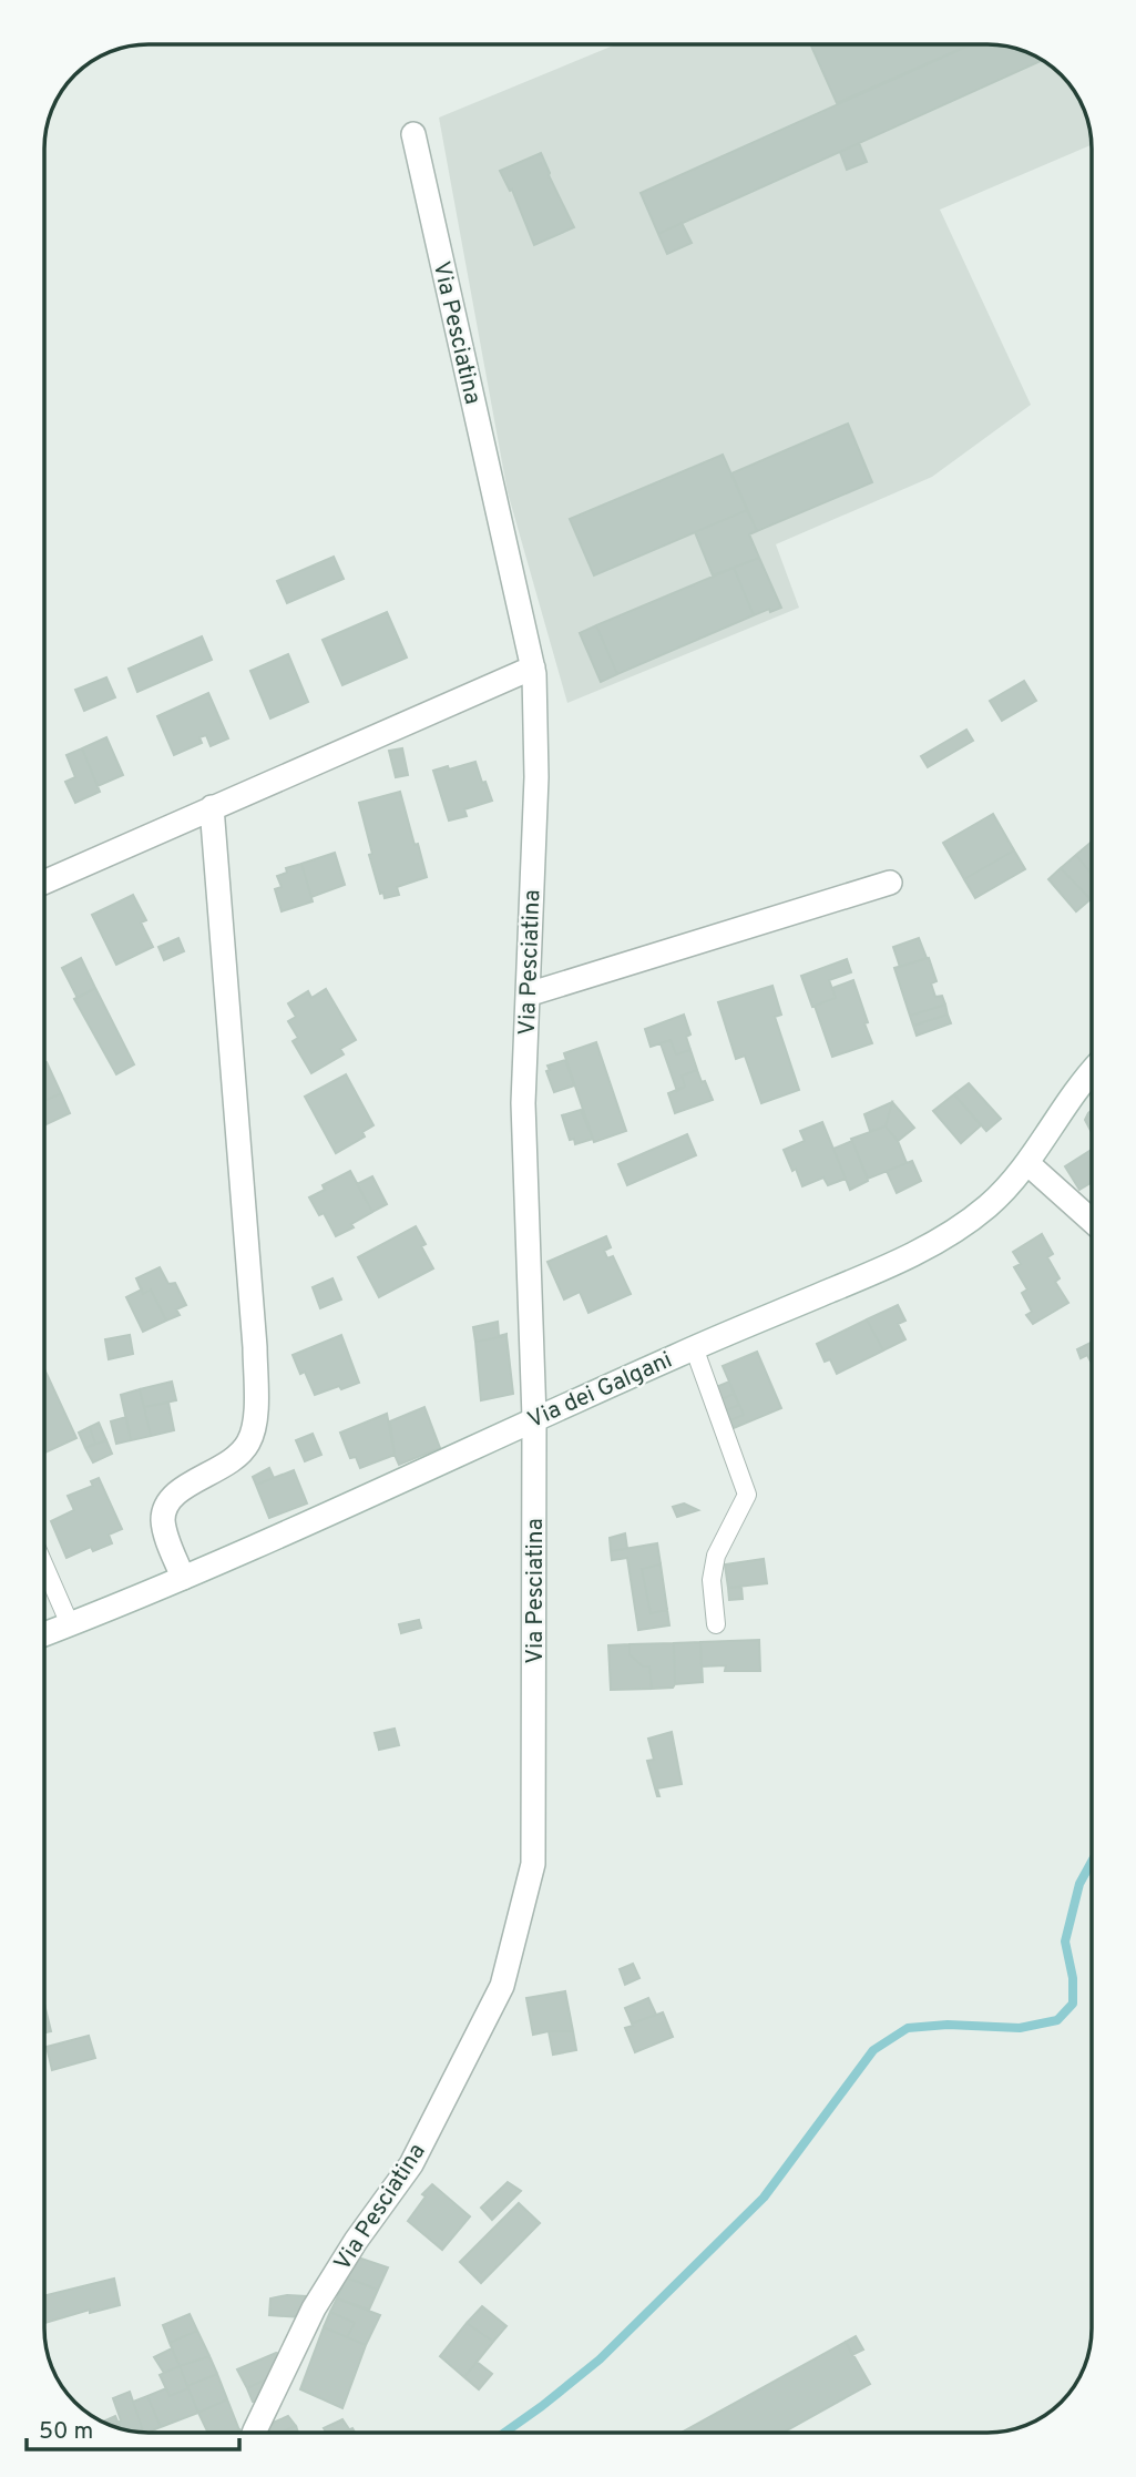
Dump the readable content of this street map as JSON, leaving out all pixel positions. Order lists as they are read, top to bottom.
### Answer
{
  "streets": {
    "street": ["Via Pesciatina", "Via dei Galgani"]
  },
  "crossings": [
    ["Via Pesciatina", "Via dei Galgani"]
  ],
  "scale_bar": "50 m"
}
